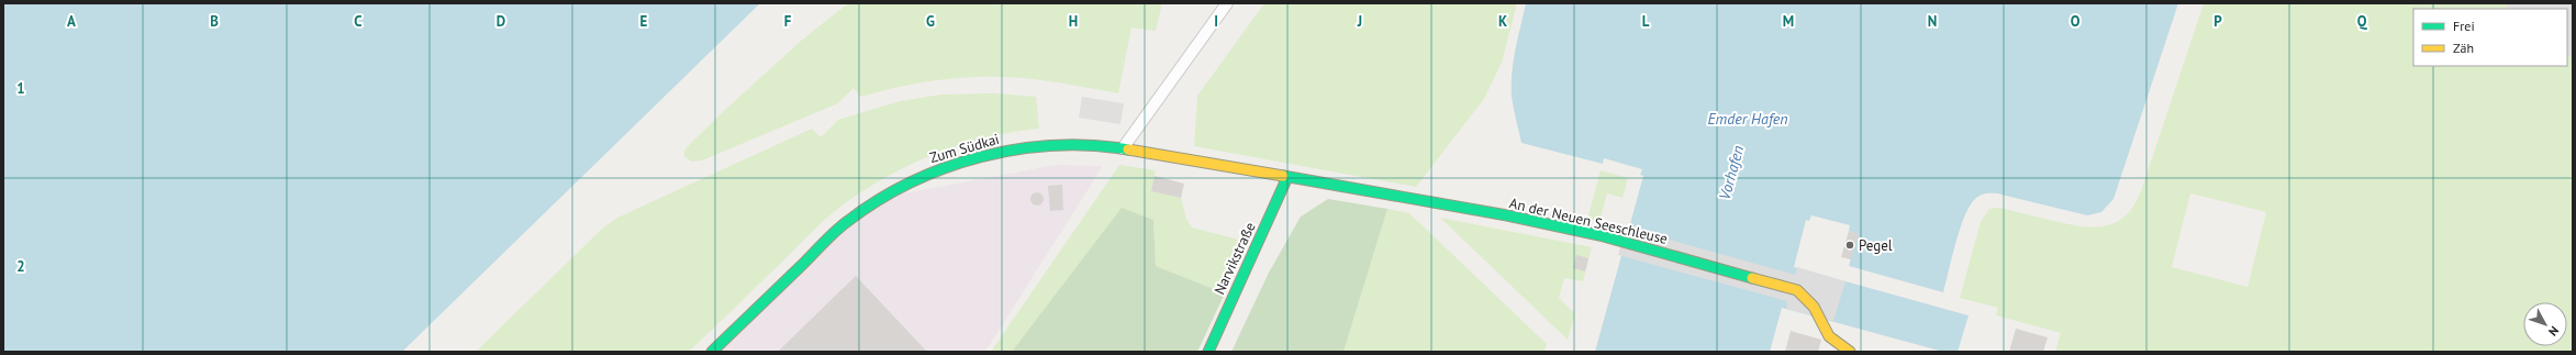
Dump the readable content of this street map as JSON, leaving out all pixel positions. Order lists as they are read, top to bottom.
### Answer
{
  "streets": {
    "street": ["Zum Südkai", "An der Neuen Seeschleuse", "Narvikstraße"]
  },
  "crossings": [
    ["Zum Südkai", "An der Neuen Seeschleuse"],
    ["Zum Südkai", "Narvikstraße"],
    ["An der Neuen Seeschleuse", "Narvikstraße"]
  ],
  "water": ["Emder Hafen", "Vorhafen"],
  "places": ["Pegel"],
  "legend": ["Frei", "Zäh"],
  "north": "bottom right",
  "grid": {
    "columns": [
      "A",
      "B",
      "C",
      "D",
      "E",
      "F",
      "G",
      "H",
      "I",
      "J",
      "K",
      "L",
      "M",
      "N",
      "O",
      "P",
      "Q"
    ],
    "rows": ["1", "2"]
  }
}
